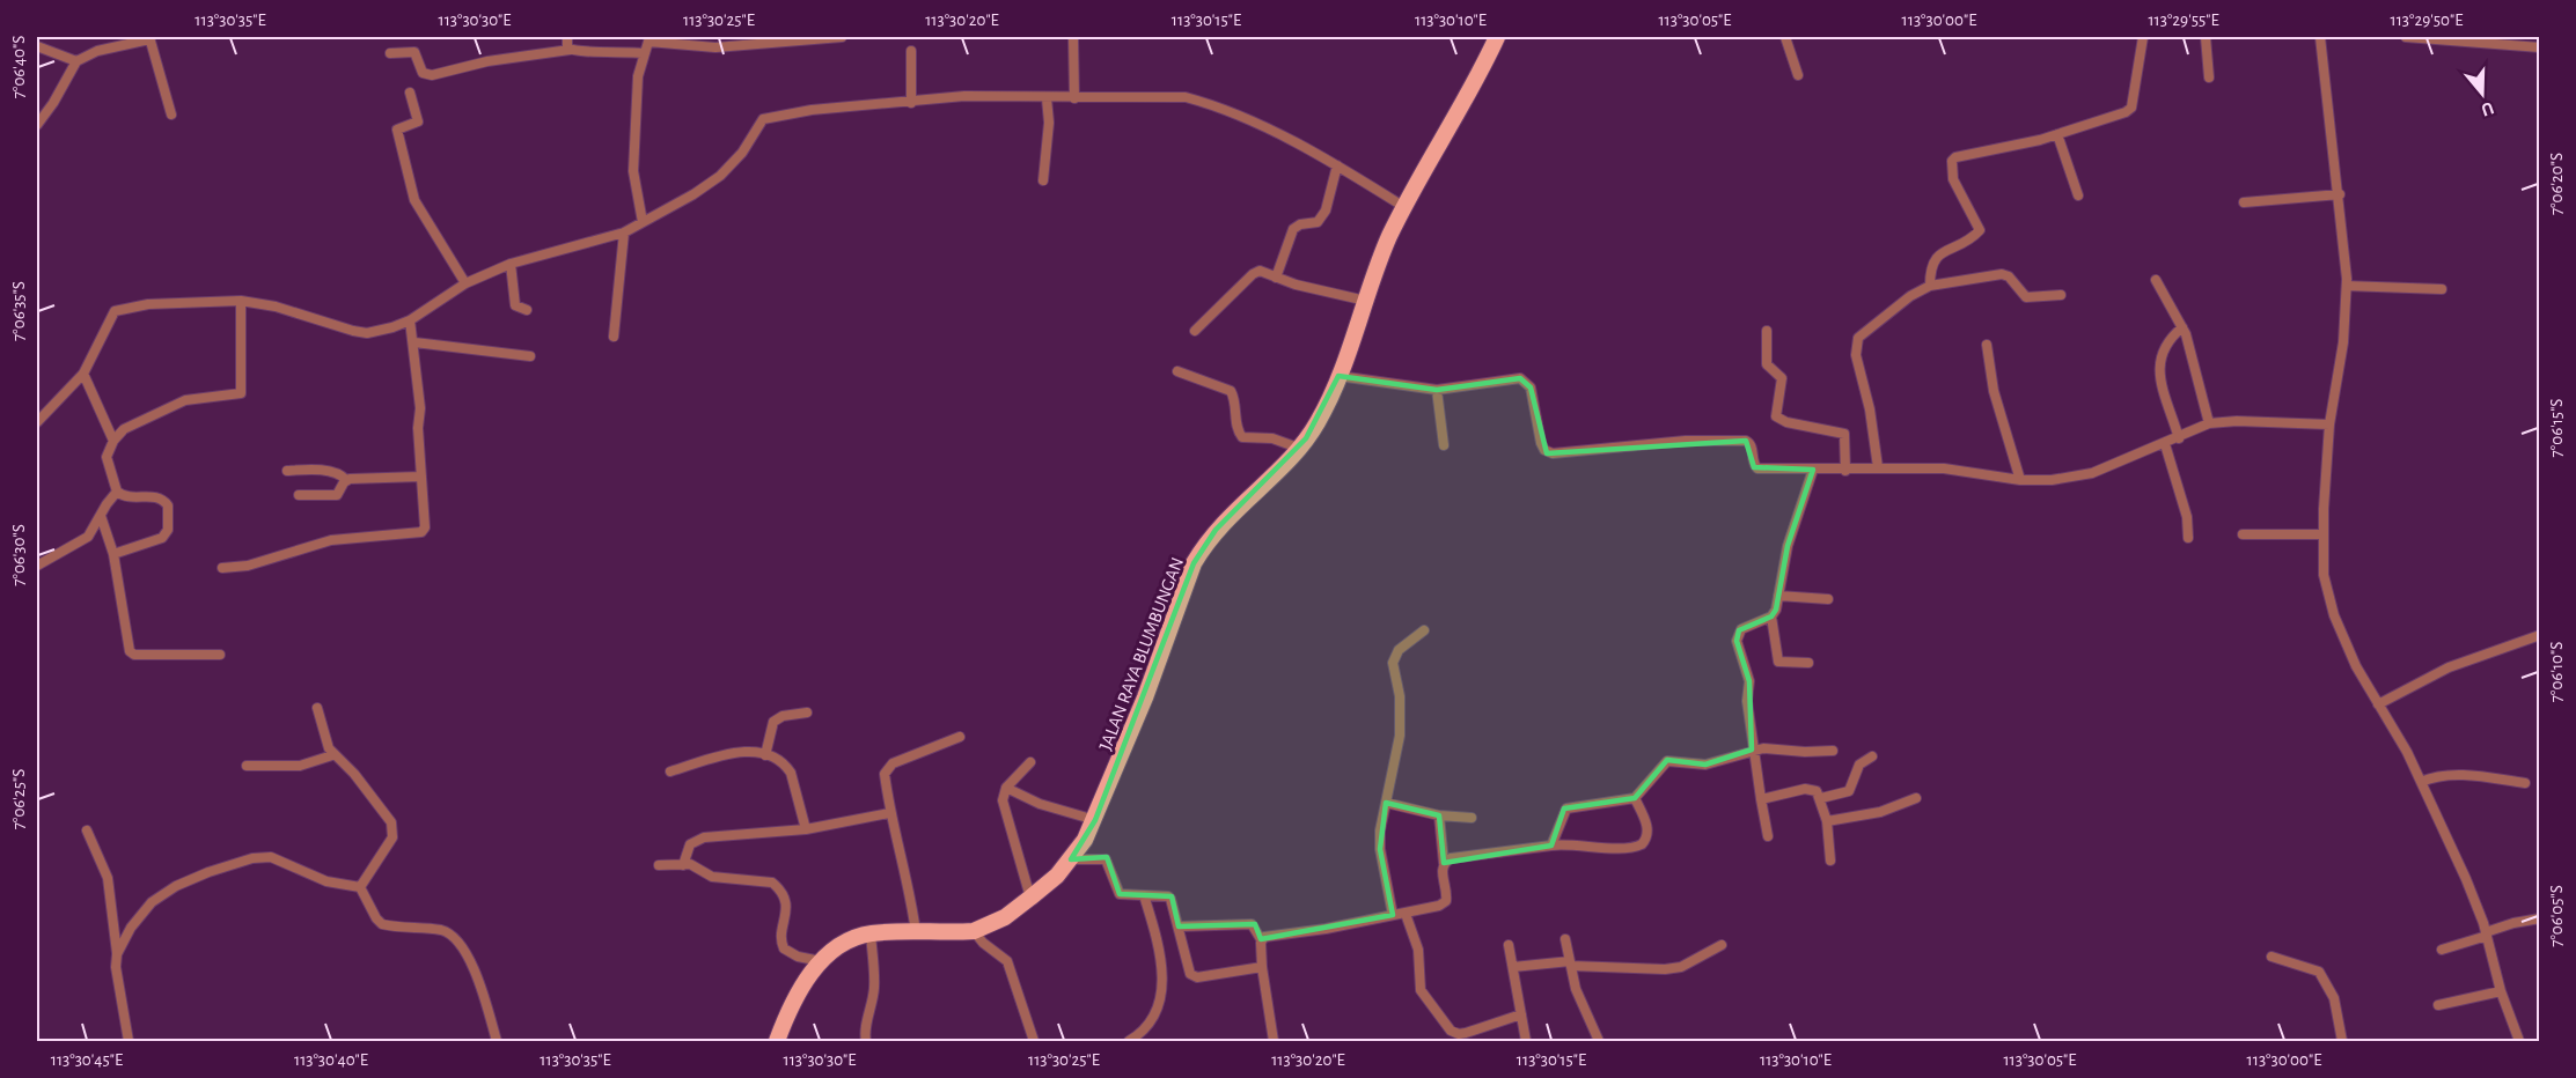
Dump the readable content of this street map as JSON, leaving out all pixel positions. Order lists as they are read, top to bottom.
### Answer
{
  "streets": {
    "main road": ["JALAN RAYA BLUMBUNGAN"]
  },
  "north": "bottom",
  "coordinates": [
    "113°30'35\"E",
    "113°30'30\"E",
    "113°30'25\"E",
    "113°30'20\"E",
    "113°30'15\"E",
    "113°30'10\"E",
    "113°30'05\"E",
    "113°30'00\"E",
    "113°29'55\"E",
    "113°29'50\"E",
    "7°06'40\"S",
    "7°06'20\"S",
    "7°06'35\"S",
    "7°06'15\"S",
    "7°06'30\"S",
    "7°06'10\"S",
    "7°06'25\"S",
    "7°06'05\"S",
    "113°30'45\"E",
    "113°30'40\"E"
  ]
}
